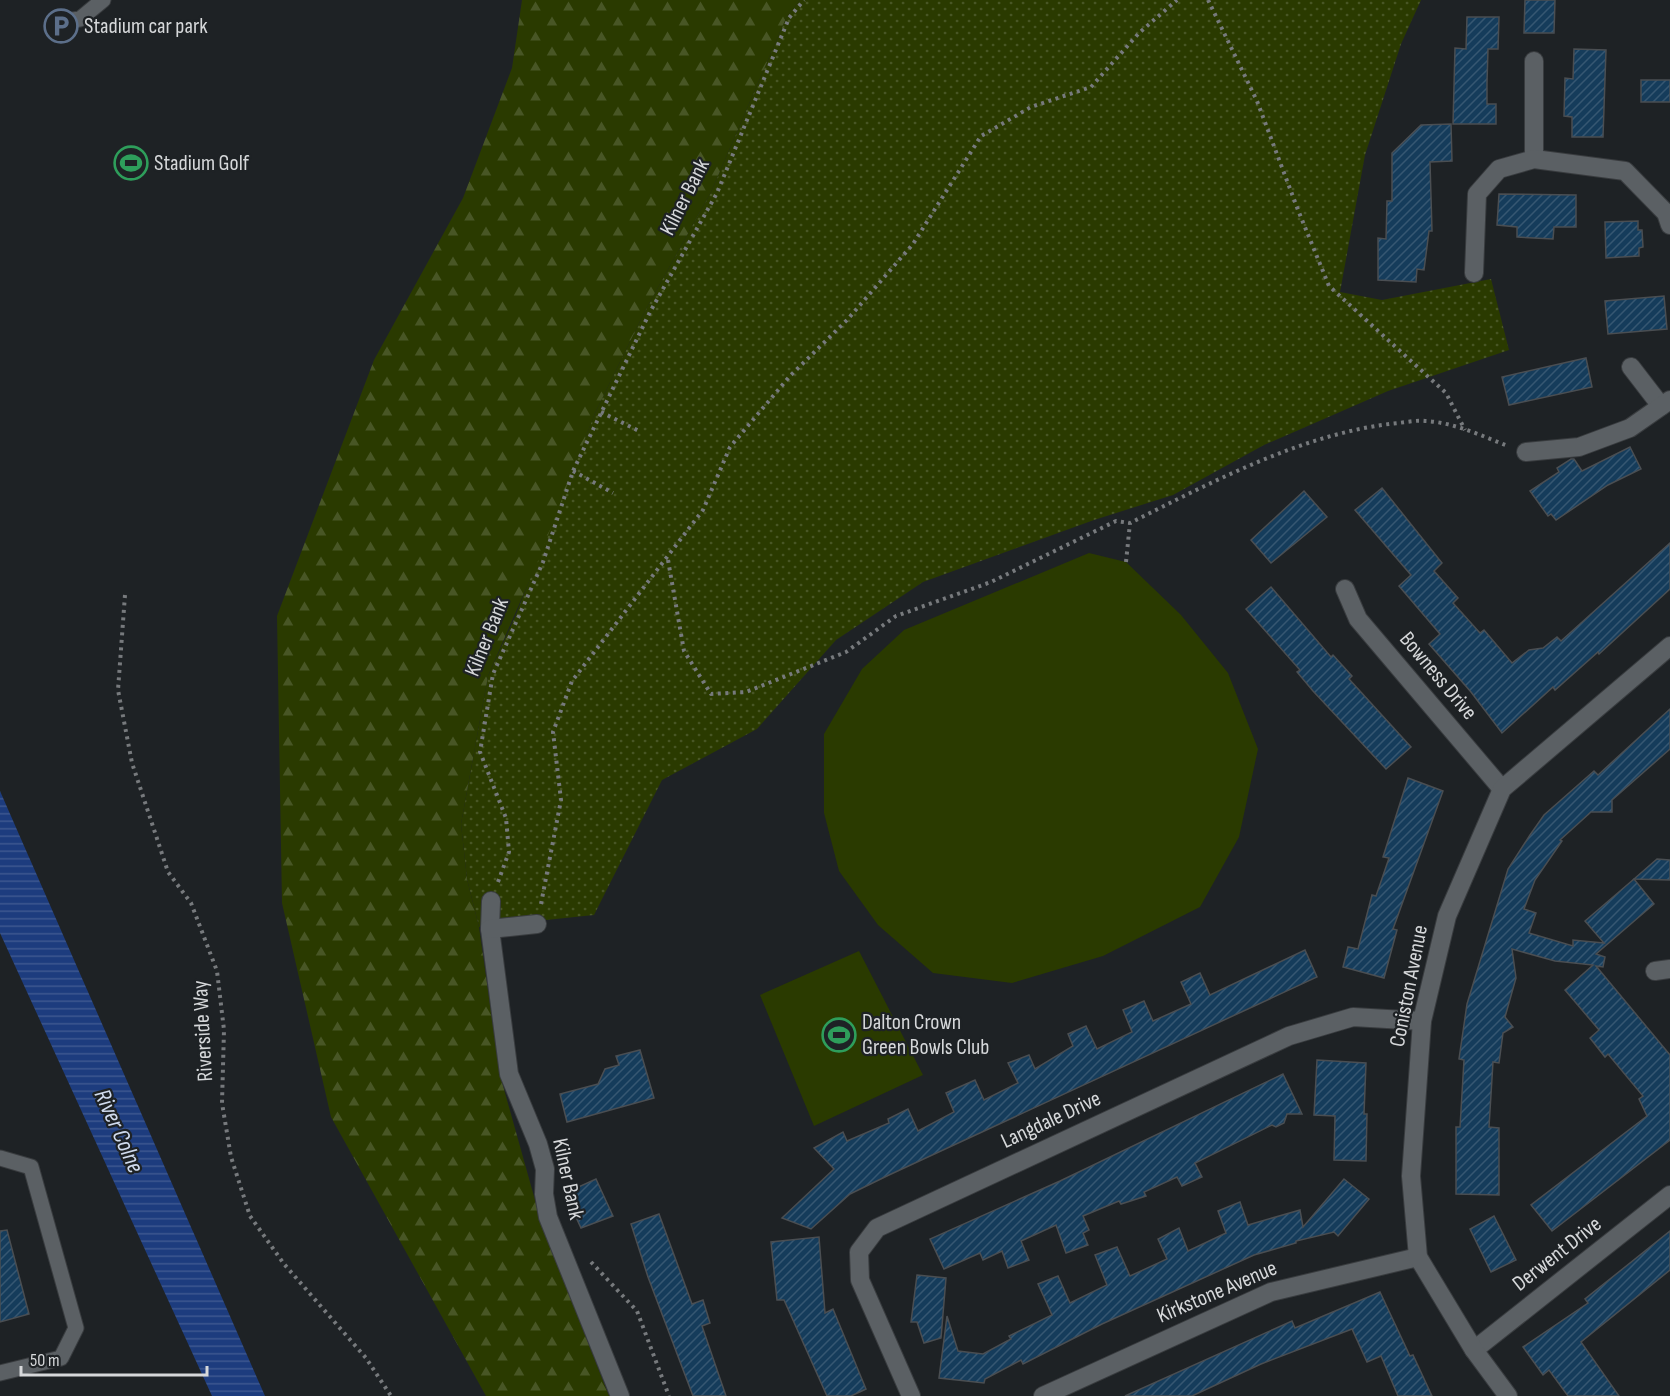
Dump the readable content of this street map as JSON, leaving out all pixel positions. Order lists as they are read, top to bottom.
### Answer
{
  "streets": {
    "street": [
      "Kilner Bank",
      "Bowness Drive",
      "Coniston Avenue",
      "Langdale Drive",
      "Derwent Drive",
      "Kirkstone Avenue"
    ],
    "path": ["Riverside Way"]
  },
  "crossings": [
    ["Bowness Drive", "Coniston Avenue"],
    ["Coniston Avenue", "Langdale Drive"],
    ["Coniston Avenue", "Derwent Drive"],
    ["Coniston Avenue", "Kirkstone Avenue"]
  ],
  "water": ["River Colne"],
  "places": {
    "parking": ["Stadium car park"],
    "sports": ["Stadium Golf", "Dalton Crown Green Bowls Club"]
  },
  "scale_bar": "50 m"
}
